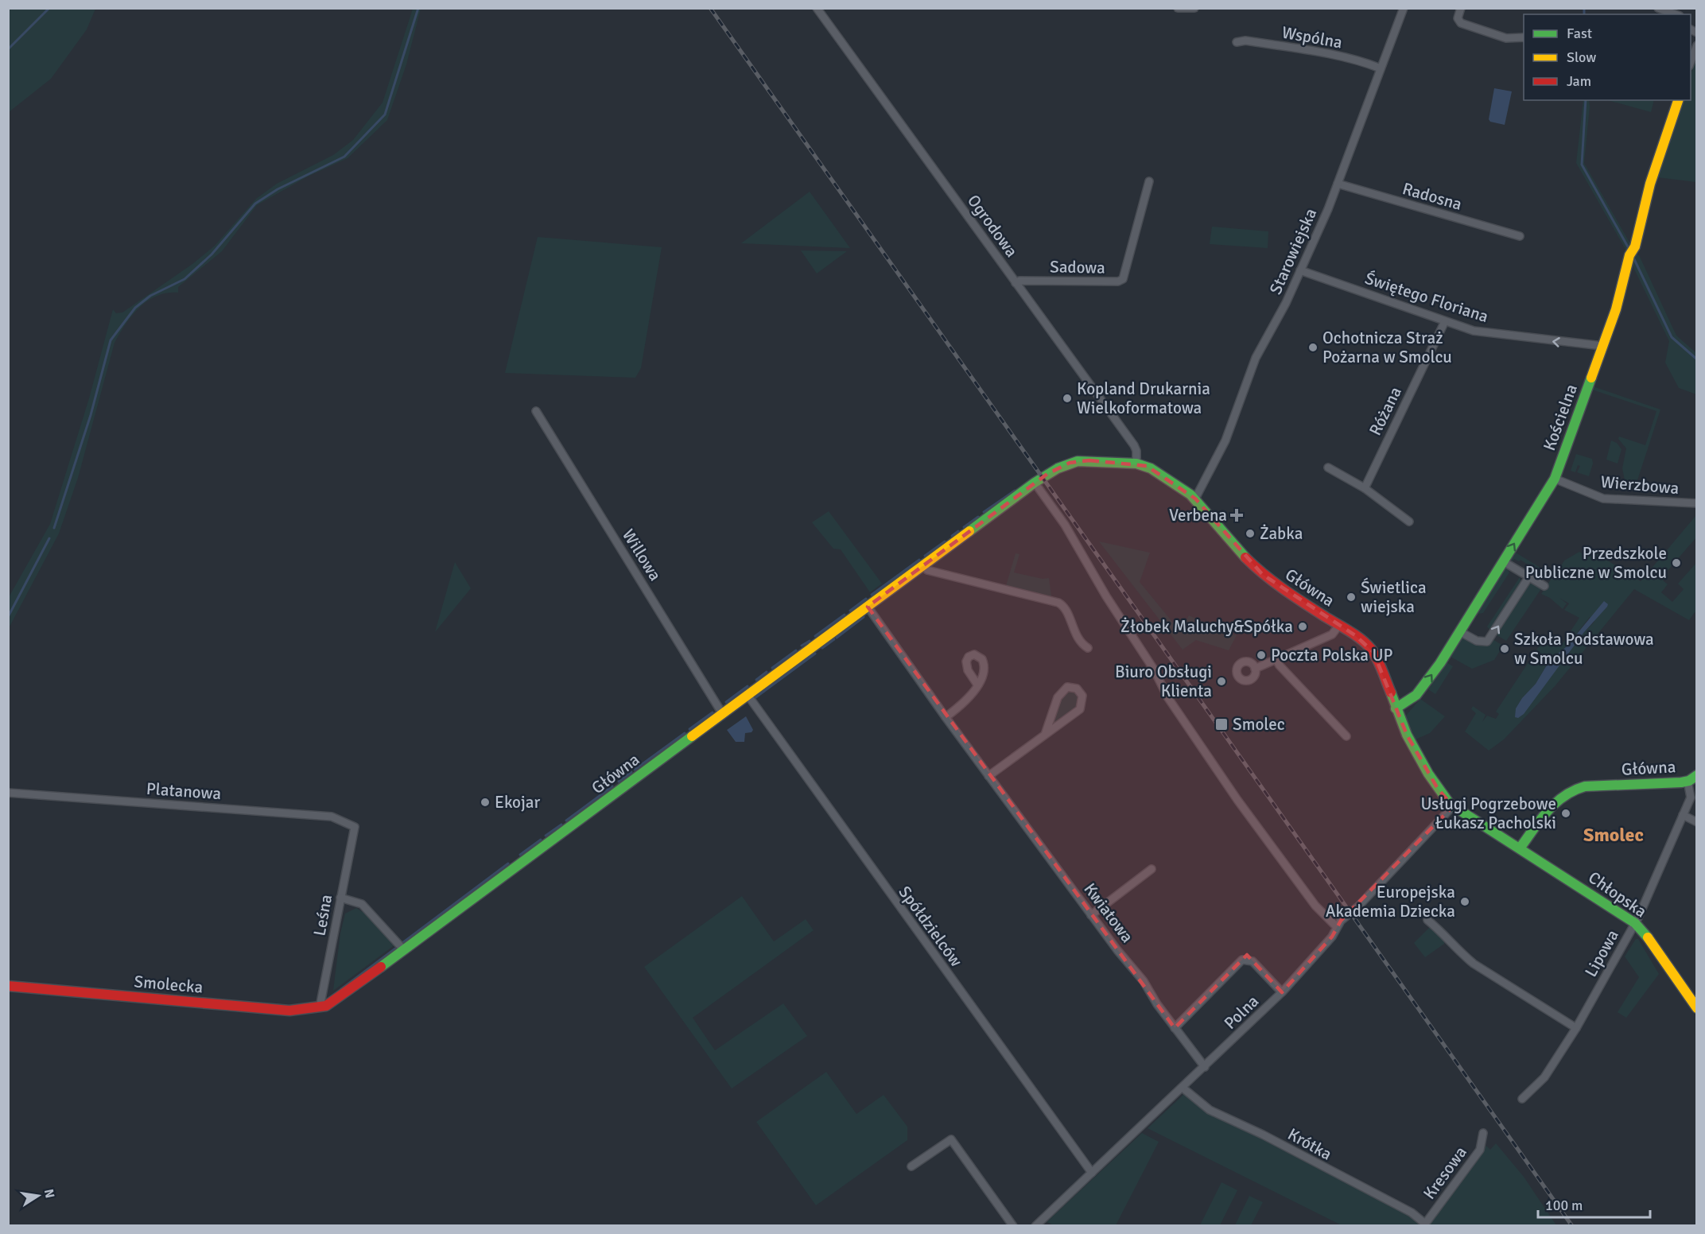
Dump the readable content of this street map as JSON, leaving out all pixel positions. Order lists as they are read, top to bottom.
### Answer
{
  "streets": {
    "street": [
      "Wspólna",
      "Radosna",
      "Ogrodowa",
      "Starowiejska",
      "Sadowa",
      "Świętego Floriana",
      "Różana",
      "Kościelna",
      "Wierzbowa",
      "Willowa",
      "Główna",
      "Platanowa",
      "Chłopska",
      "Kwiatowa",
      "Leśna",
      "Spółdzielców",
      "Lipowa",
      "Smolecka",
      "Polna",
      "Krótka",
      "Kresowa"
    ]
  },
  "crossings": [
    ["Wspólna", "Starowiejska"],
    ["Radosna", "Starowiejska"],
    ["Ogrodowa", "Sadowa"],
    ["Ogrodowa", "Główna"],
    ["Starowiejska", "Świętego Floriana"],
    ["Starowiejska", "Główna"],
    ["Świętego Floriana", "Różana"],
    ["Świętego Floriana", "Kościelna"],
    ["Kościelna", "Wierzbowa"],
    ["Kościelna", "Główna"],
    ["Willowa", "Główna"],
    ["Główna", "Chłopska"],
    ["Główna", "Kwiatowa"],
    ["Główna", "Leśna"],
    ["Główna", "Spółdzielców"],
    ["Główna", "Lipowa"],
    ["Główna", "Smolecka"],
    ["Główna", "Polna"],
    ["Platanowa", "Leśna"],
    ["Chłopska", "Lipowa"],
    ["Kwiatowa", "Polna"],
    ["Leśna", "Smolecka"],
    ["Spółdzielców", "Polna"],
    ["Polna", "Krótka"],
    ["Krótka", "Kresowa"]
  ],
  "one_way": ["Świętego Floriana"],
  "districts": ["Smolec"],
  "places": {
    "other": [
      "Ochotnicza Straż Pożarna w Smolcu",
      "Kopland Drukarnia Wielkoformatowa",
      "Żabka",
      "Przedszkole Publiczne w Smolcu",
      "Świetlica wiejska",
      "Żłobek Maluchy&Spółka",
      "Szkoła Podstawowa w Smolcu",
      "Poczta Polska UP",
      "Biuro Obsługi Klienta",
      "Ekojar",
      "Usługi Pogrzebowe Łukasz Pacholski",
      "Europejska Akademia Dziecka"
    ],
    "health": ["Verbena"],
    "transit": ["Smolec"]
  },
  "legend": ["Fast", "Slow", "Jam"],
  "scale_bar": "100 m",
  "north": "right"
}
